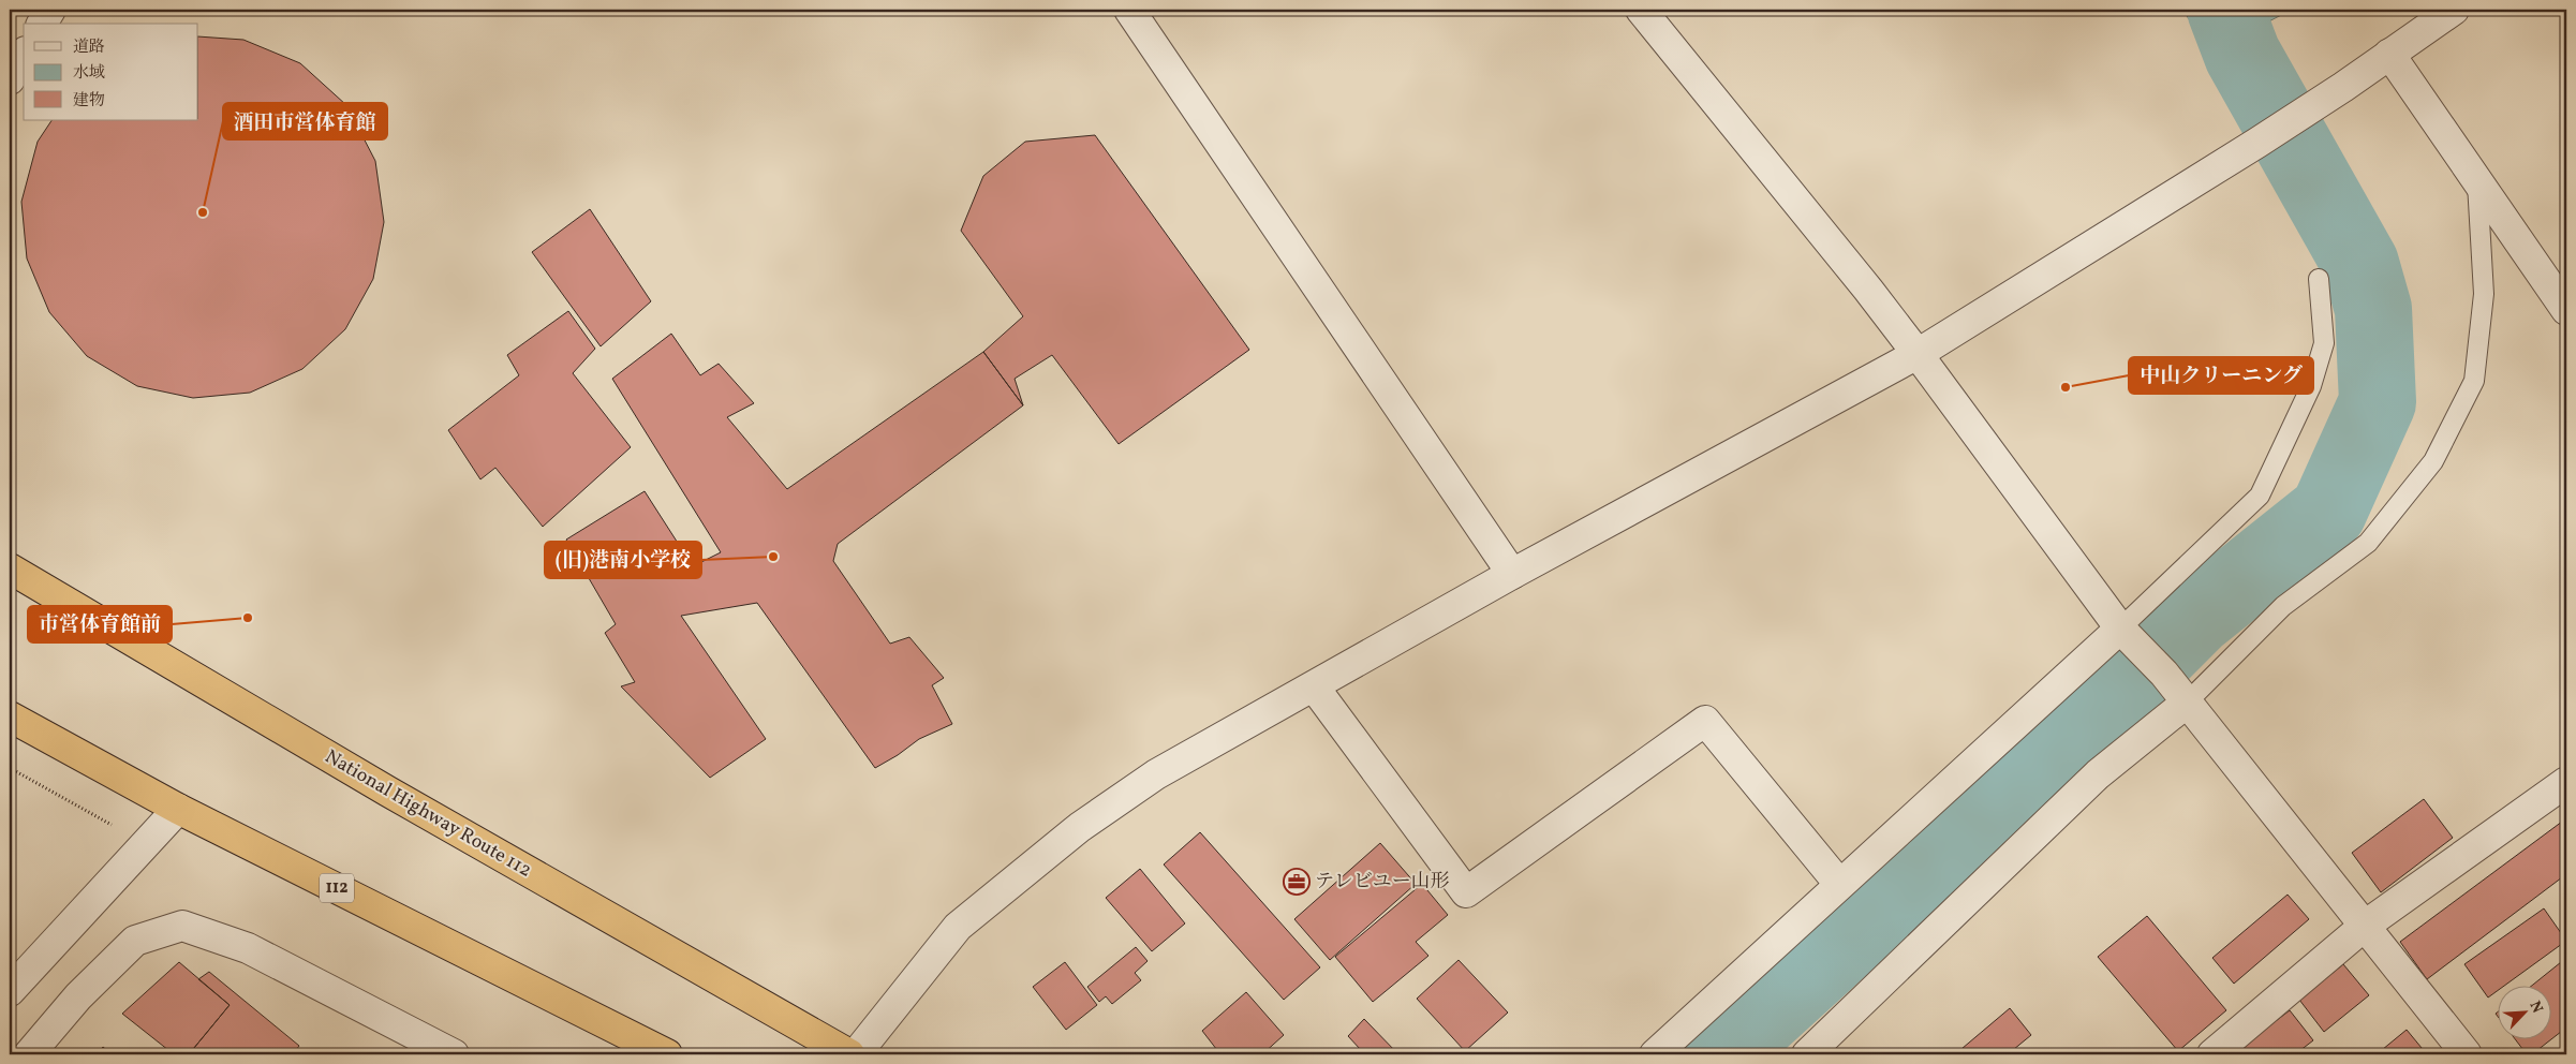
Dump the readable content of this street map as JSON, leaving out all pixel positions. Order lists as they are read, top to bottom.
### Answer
{
  "streets": {
    "highway": ["National Highway Route 112", "112"]
  },
  "places": {
    "other": [
      "酒田市営体育館",
      "中山クリーニング",
      "(旧)港南小学校",
      "市営体育館前"
    ],
    "office": ["テレビユー山形"]
  },
  "legend": ["道路", "水域", "建物"],
  "north": "top right"
}
